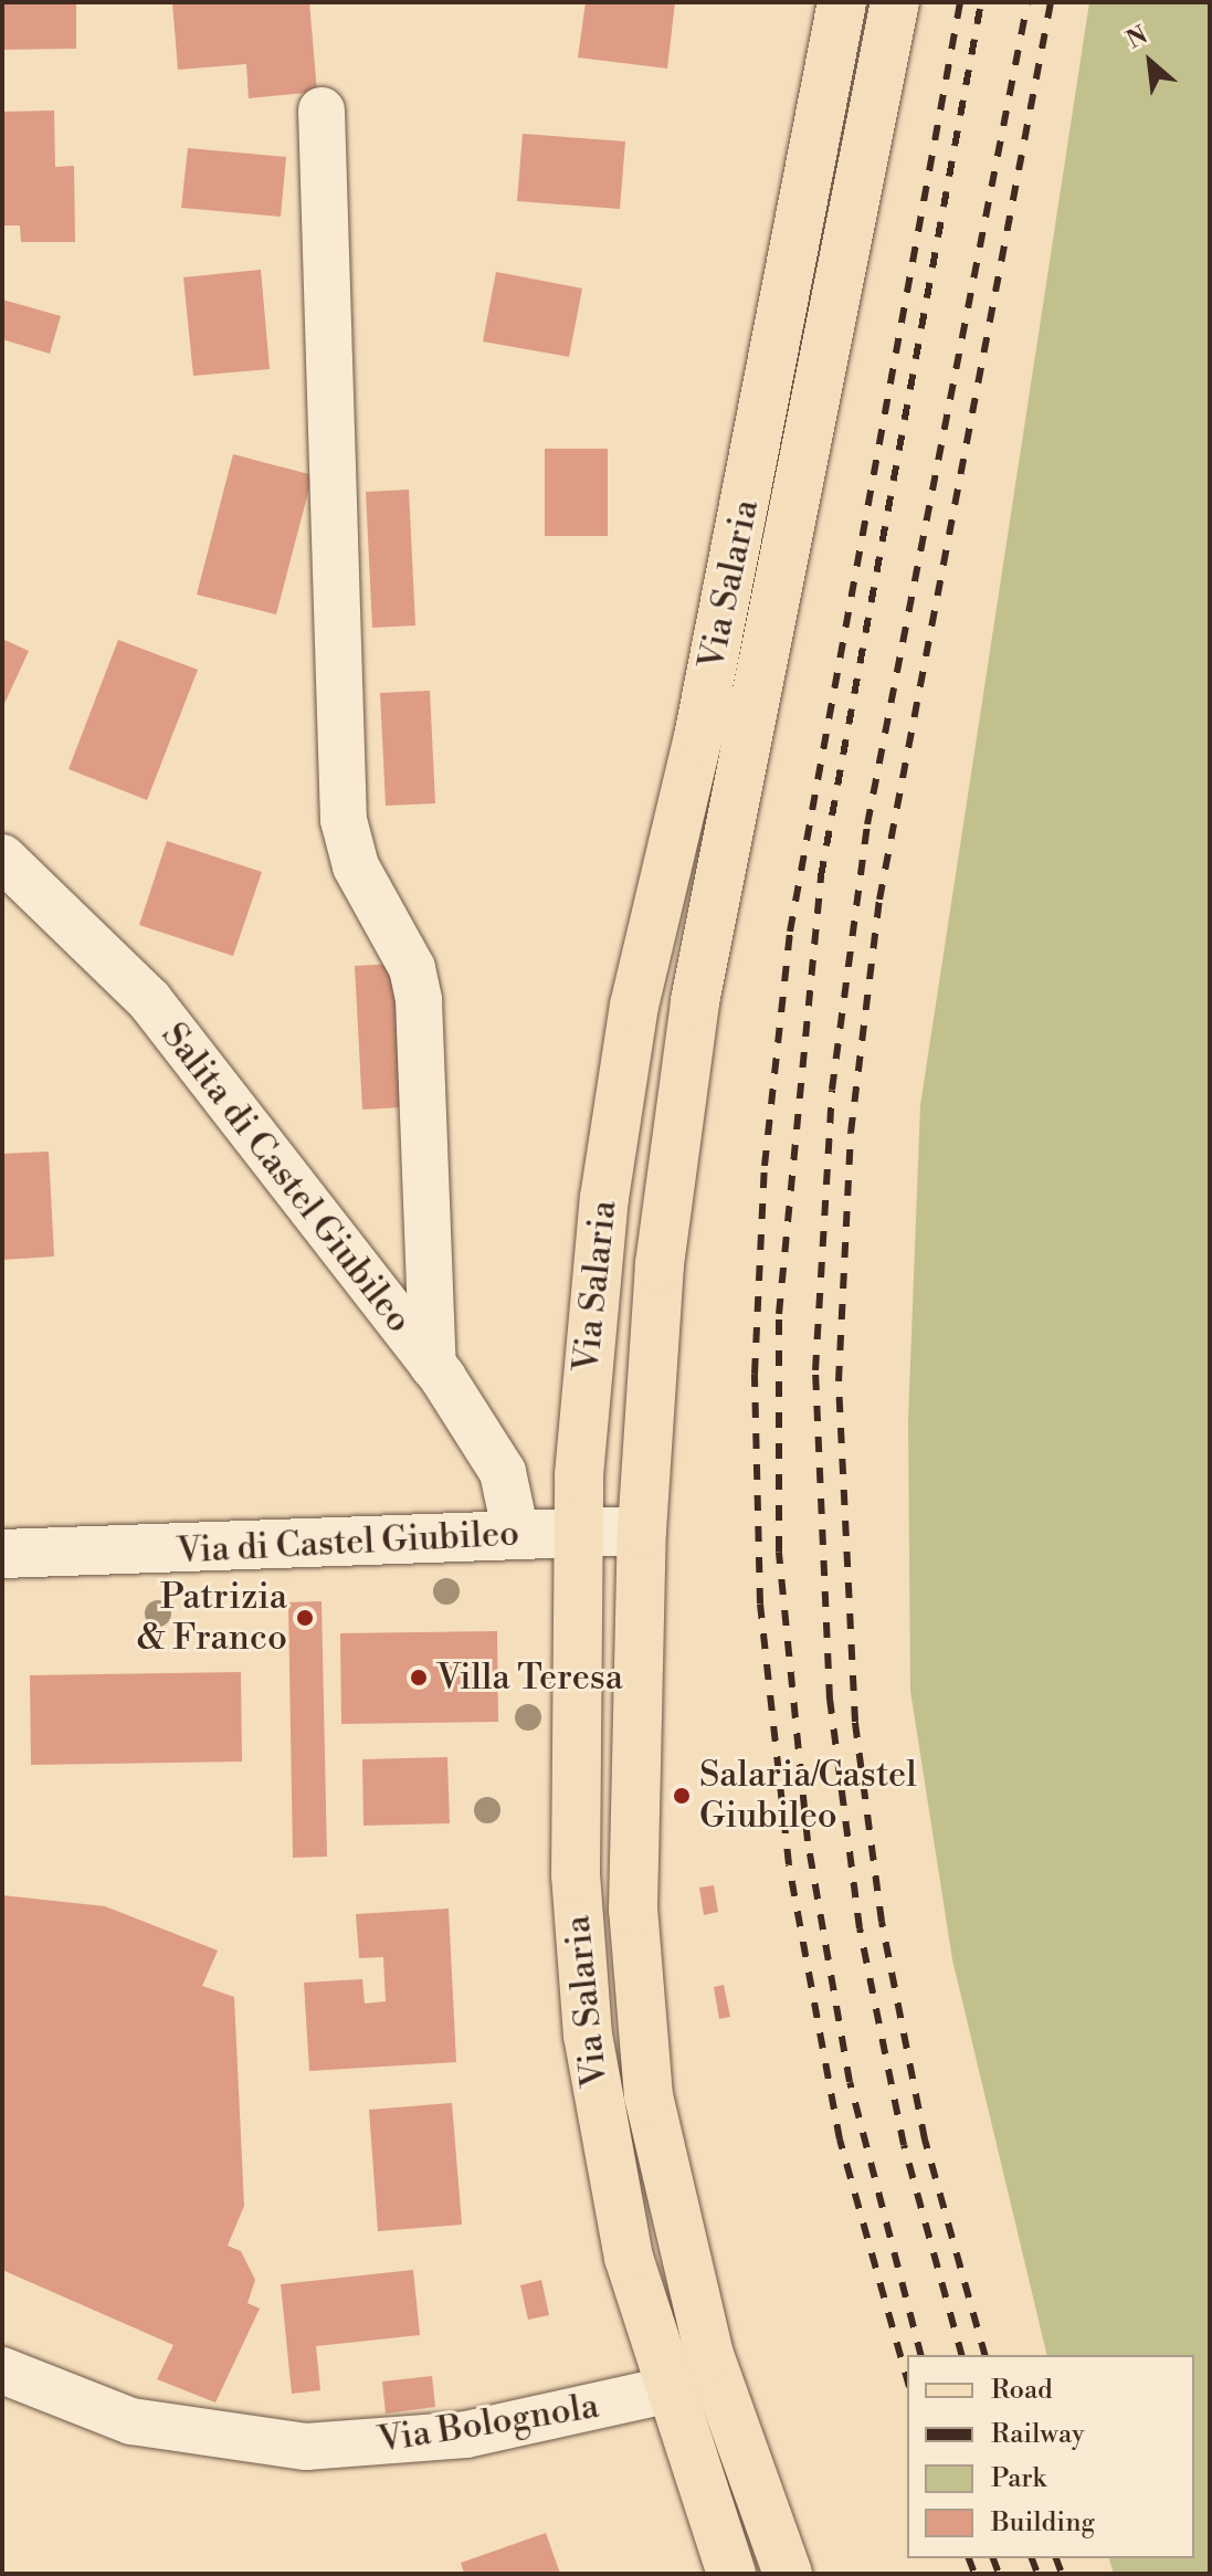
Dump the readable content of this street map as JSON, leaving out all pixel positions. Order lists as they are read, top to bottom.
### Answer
{
  "streets": {
    "main road": ["Via Salaria"],
    "street": ["Salita di Castel Giubileo", "Via di Castel Giubileo", "Via Bolognola"]
  },
  "crossings": [
    ["Via Salaria", "Via di Castel Giubileo"],
    ["Via Salaria", "Via Bolognola"],
    ["Salita di Castel Giubileo", "Via di Castel Giubileo"]
  ],
  "places": ["Patrizia & Franco", "Villa Teresa", "Salaria/Castel Giubileo"],
  "legend": [
    "Road",
    "Railway",
    "Park",
    "Building"
  ],
  "north": "top left"
}
